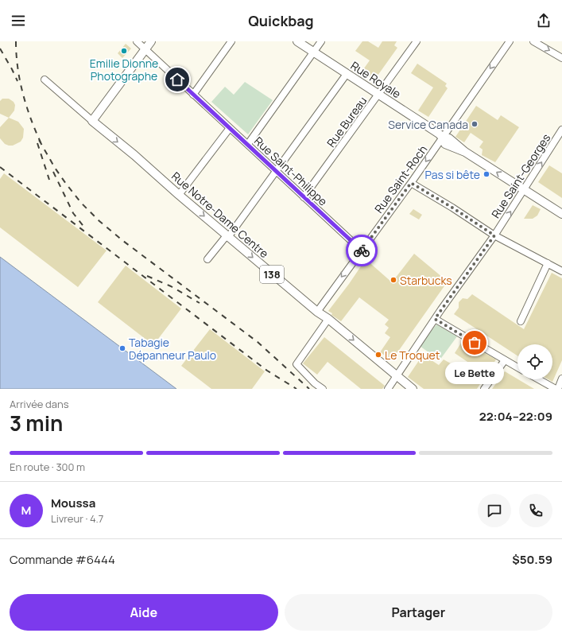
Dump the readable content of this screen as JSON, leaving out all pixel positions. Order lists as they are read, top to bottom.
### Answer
{
  "streets": {
    "main road": ["Rue Royale", "Rue Notre-Dame Centre", "138"],
    "street": [
      "Rue Bureau",
      "Rue Saint-Philippe",
      "Rue Saint-Georges",
      "Rue Saint-Roch"
    ]
  },
  "crossings": [
    ["Rue Royale", "Rue Bureau"],
    ["Rue Royale", "Rue Saint-Georges"],
    ["Rue Royale", "Rue Saint-Roch"],
    ["Rue Bureau", "Rue Saint-Philippe"],
    ["Rue Saint-Philippe", "Rue Saint-Roch"],
    ["Rue Saint-Georges", "Rue Notre-Dame Centre"],
    ["Rue Saint-Roch", "Rue Notre-Dame Centre"]
  ],
  "one_way": ["Rue Saint-Georges", "Rue Saint-Roch", "Rue Notre-Dame Centre"],
  "places": [
    "Emilie Dionne Photographe",
    "Service Canada",
    "Pas si bête",
    "Starbucks",
    "Le Bette",
    "Tabagie Dépanneur Paulo",
    "Le Troquet"
  ],
  "page": {
    "header": "Quickbag",
    "bubble": "Le Bette",
    "heading": ["3 min", "Arrivée dans", "22:04–22:09"],
    "panel": [
      "Moussa",
      "Livreur · 4.7",
      "Commande #6444",
      "$50.59"
    ],
    "bar": "En route · 300 m",
    "round": "M",
    "buttons": ["Aide", "Partager"]
  }
}
